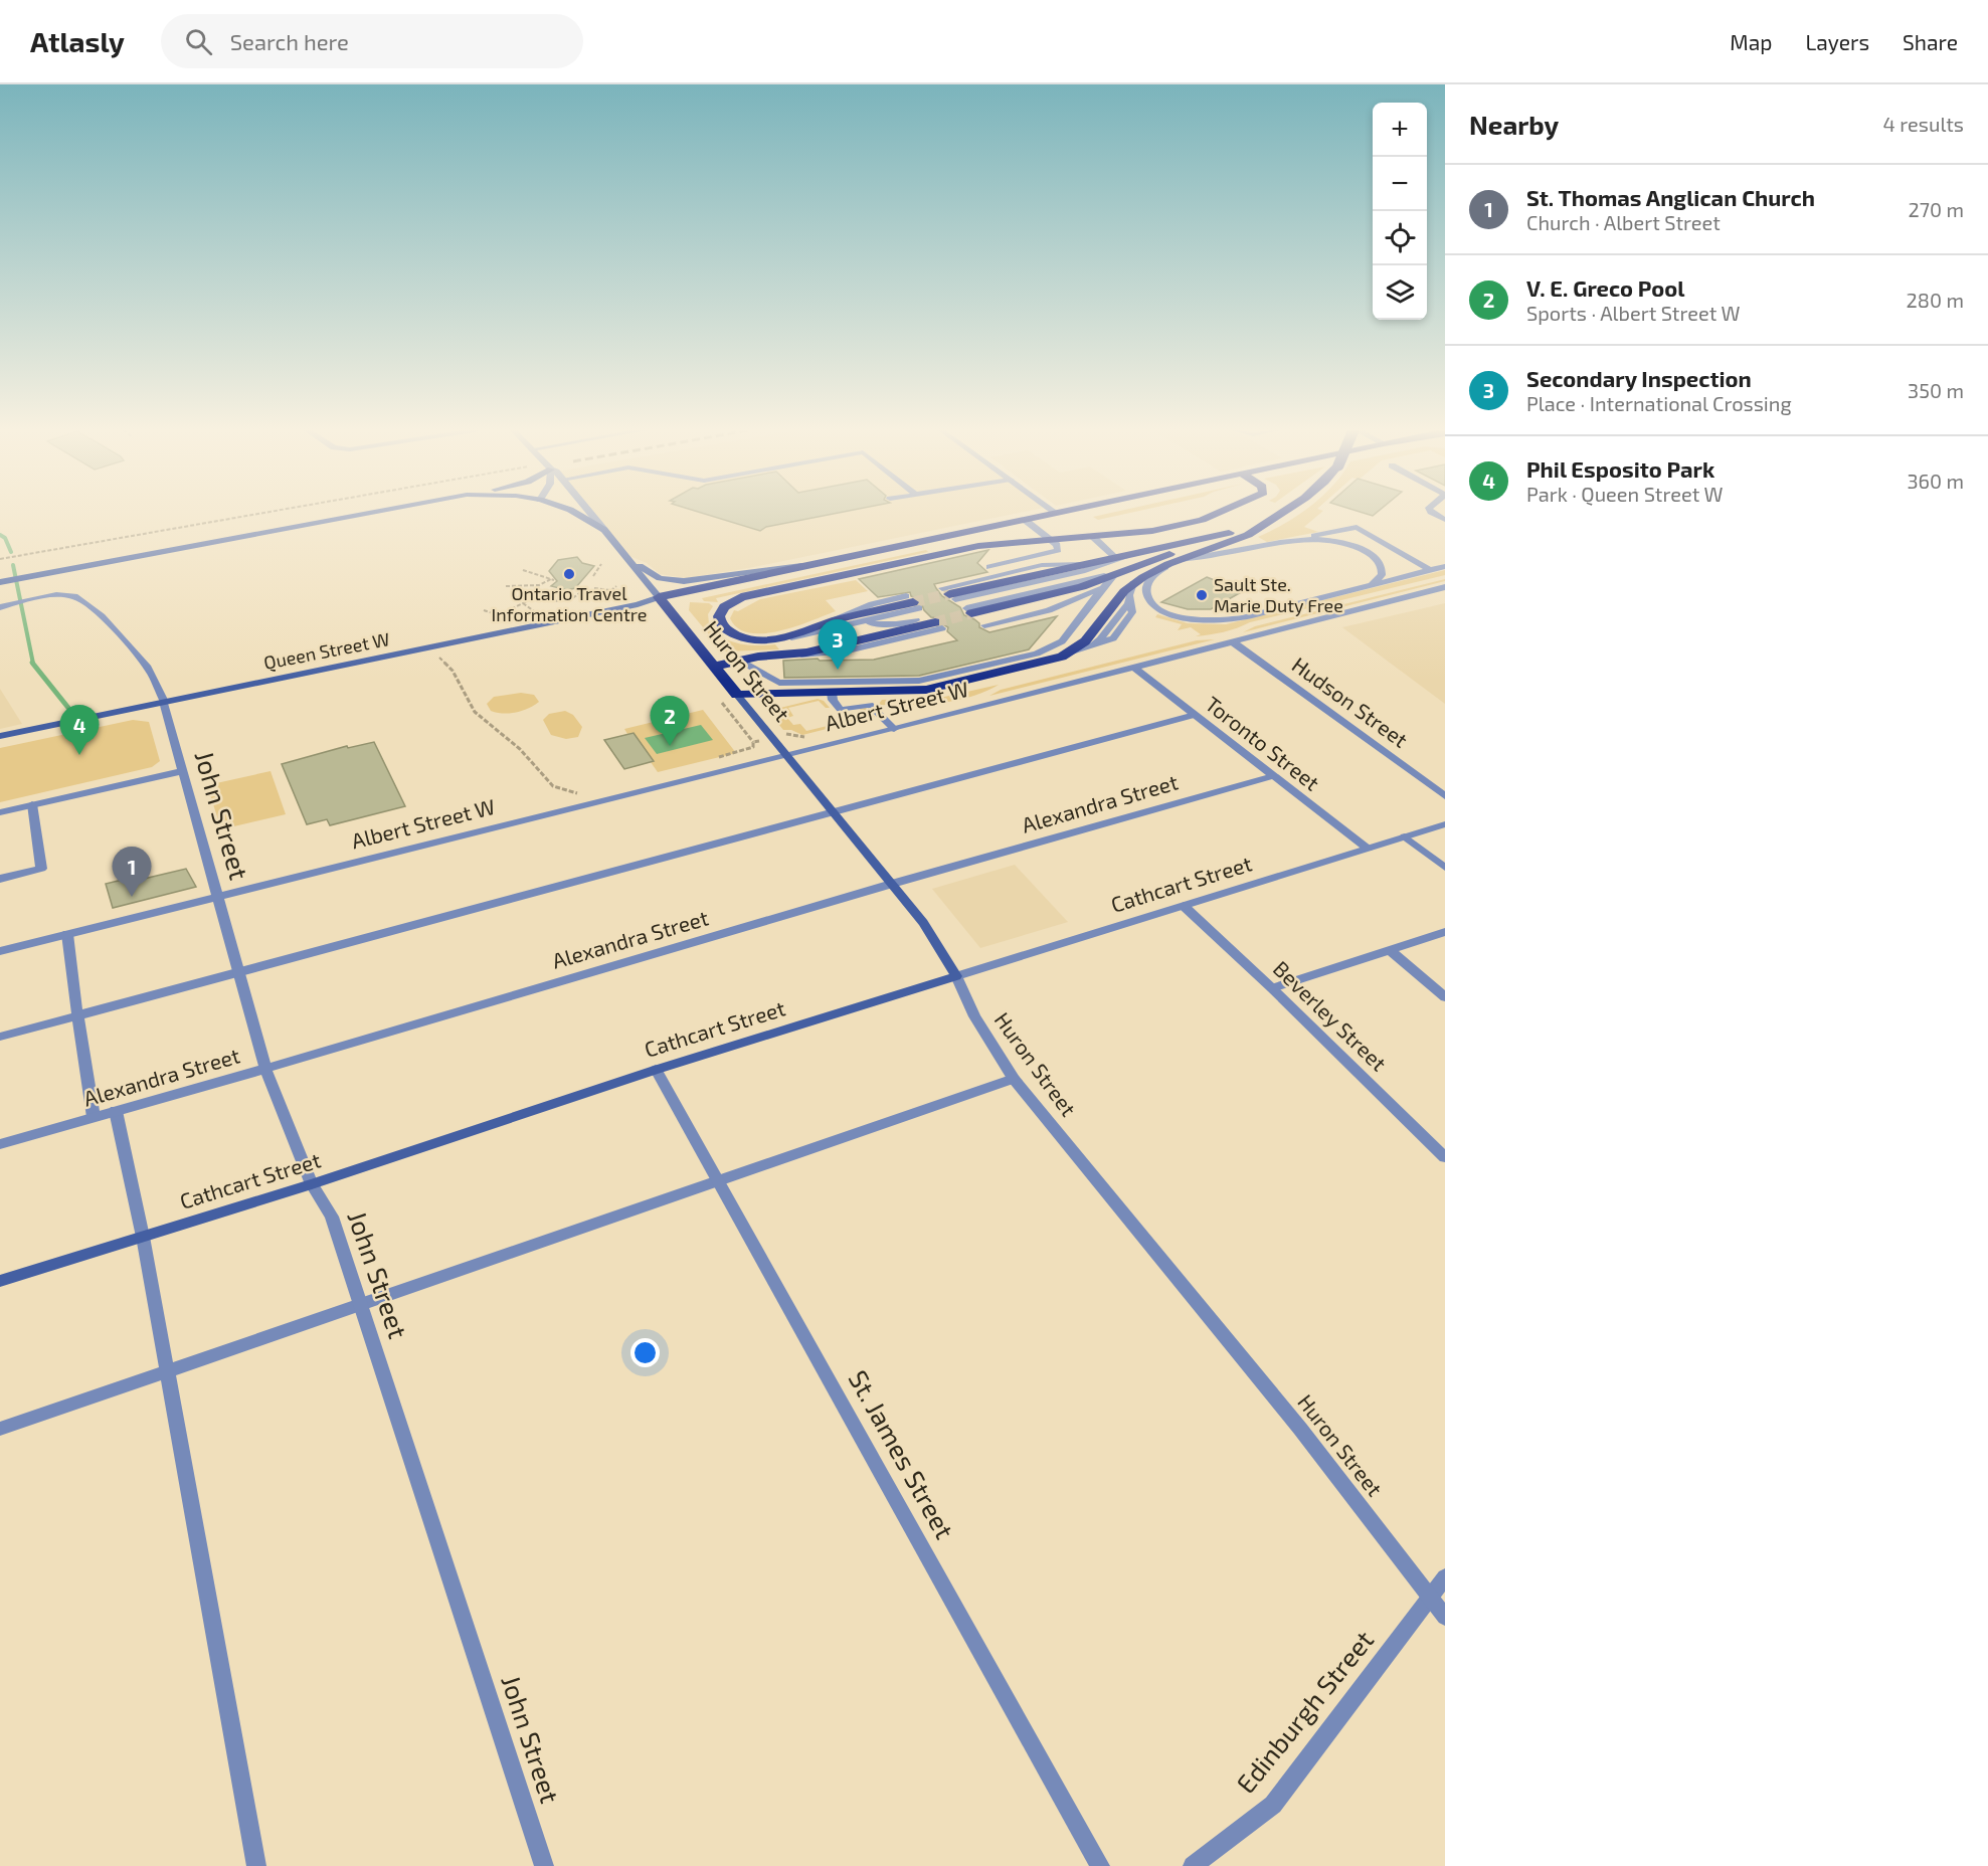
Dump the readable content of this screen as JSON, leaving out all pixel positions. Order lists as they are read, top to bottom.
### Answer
{
  "streets": {
    "highway": ["Huron Street"],
    "main road": ["Queen Street W", "Cathcart Street"],
    "street": [
      "Hudson Street",
      "Albert Street W",
      "Toronto Street",
      "Alexandra Street",
      "John Street",
      "Beverley Street",
      "St. James Street",
      "Edinburgh Street"
    ]
  },
  "crossings": [
    ["Queen Street W", "Huron Street"],
    ["Queen Street W", "John Street"],
    ["Huron Street", "Albert Street W"],
    ["Huron Street", "Alexandra Street"],
    ["Huron Street", "Cathcart Street"],
    ["Huron Street", "Edinburgh Street"],
    ["Hudson Street", "Albert Street W"],
    ["Albert Street W", "Toronto Street"],
    ["Albert Street W", "John Street"],
    ["Toronto Street", "Alexandra Street"],
    ["Toronto Street", "Cathcart Street"],
    ["Alexandra Street", "John Street"],
    ["John Street", "Cathcart Street"],
    ["Cathcart Street", "Beverley Street"],
    ["Cathcart Street", "St. James Street"]
  ],
  "places": ["Ontario Travel Information Centre", "Sault Ste. Marie Duty Free"],
  "page": {
    "header": "Atlasly",
    "search": "Search here",
    "nav": ["Map", "Layers", "Share"],
    "heading": ["Nearby", "4 results"],
    "map_buttons": ["+", "−"],
    "list": [
      {
        "mark": "1",
        "name": "St. Thomas Anglican Church",
        "note": "Church · Albert Street",
        "value": "270 m"
      },
      {
        "mark": "2",
        "name": "V. E. Greco Pool",
        "note": "Sports · Albert Street W",
        "value": "280 m"
      },
      {
        "mark": "3",
        "name": "Secondary Inspection",
        "note": "Place · International Crossing",
        "value": "350 m"
      },
      {
        "mark": "4",
        "name": "Phil Esposito Park",
        "note": "Park · Queen Street W",
        "value": "360 m"
      }
    ],
    "pins": [
      "3",
      "2",
      "4",
      "1"
    ]
  }
}
